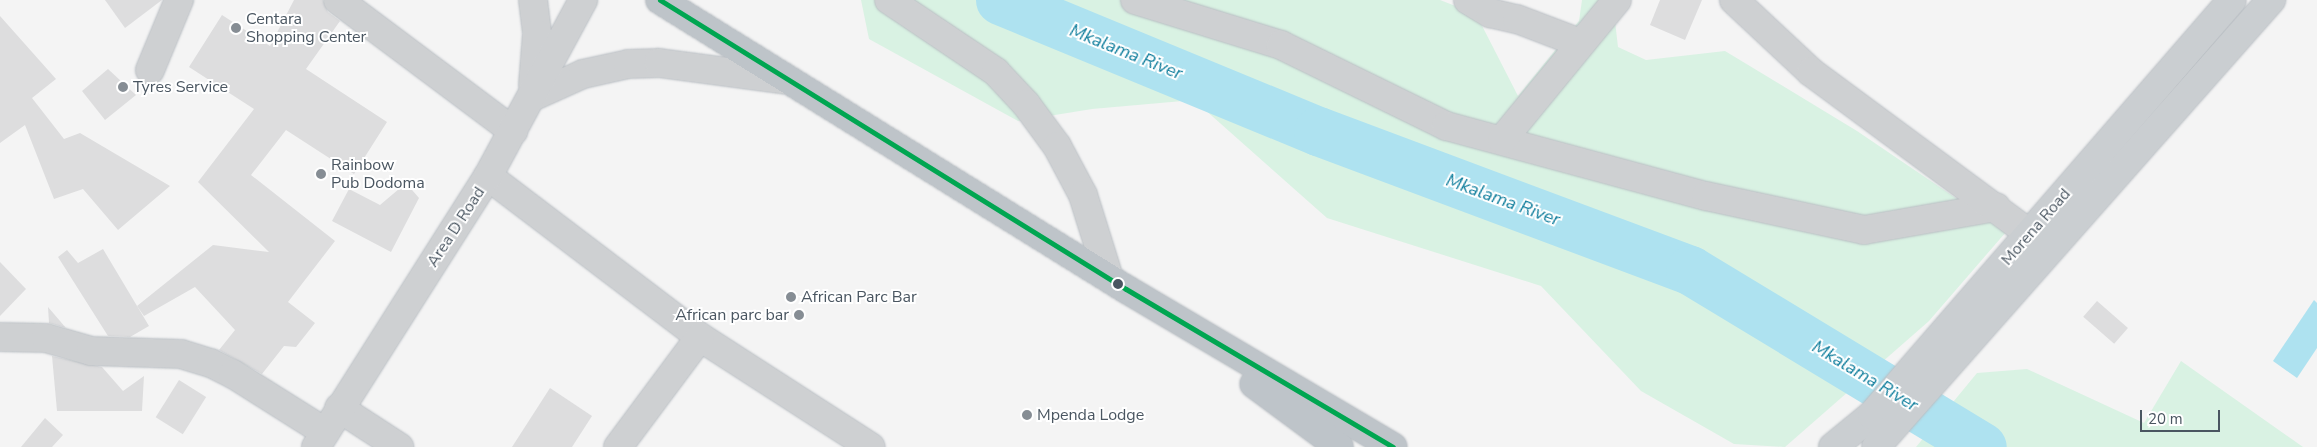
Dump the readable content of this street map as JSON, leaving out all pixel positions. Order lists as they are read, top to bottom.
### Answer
{
  "streets": {
    "main road": ["Morena Road"],
    "street": ["Area D Road"]
  },
  "water": ["Mkalama River"],
  "places": [
    "Centara Shopping Center",
    "Tyres Service",
    "Rainbow Pub Dodoma",
    "African Parc Bar",
    "African parc bar",
    "Mpenda Lodge"
  ],
  "scale_bar": "20 m"
}
